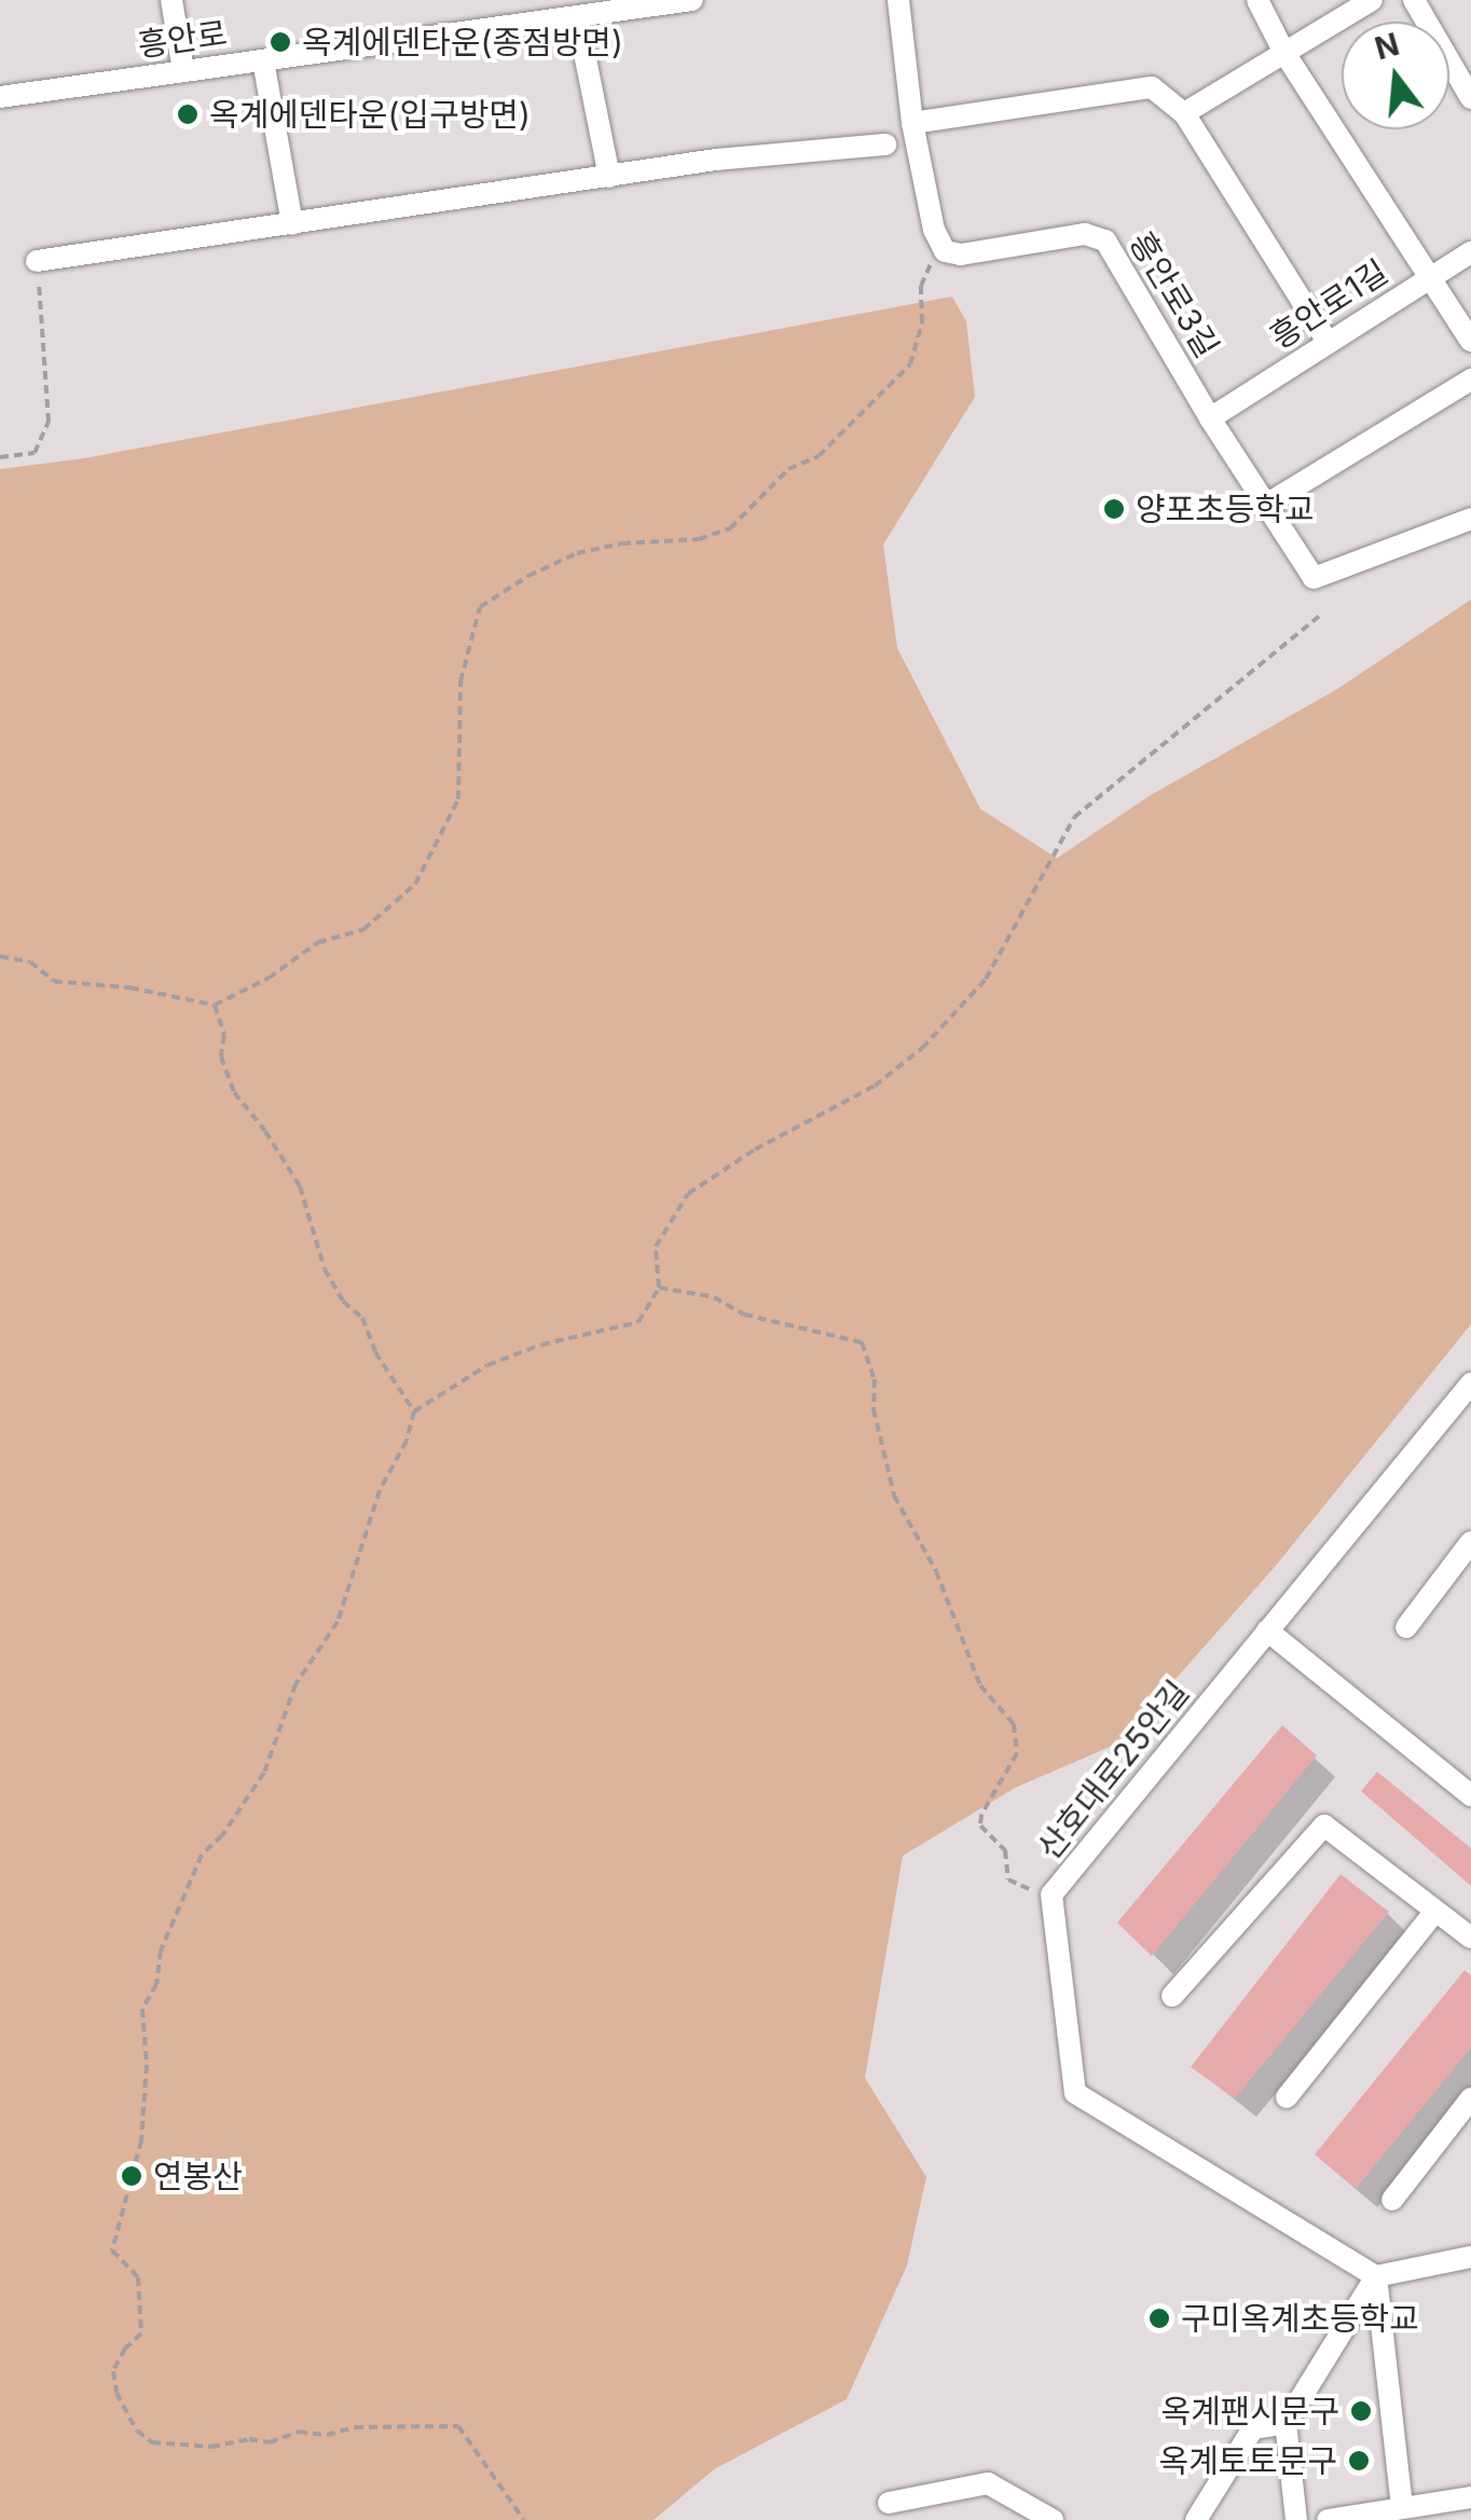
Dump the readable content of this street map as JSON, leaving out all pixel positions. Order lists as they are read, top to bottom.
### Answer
{
  "streets": {
    "street": [
      "흥안로",
      "흥안로3길",
      "흥안로1길",
      "산호대로25안길"
    ]
  },
  "crossings": [
    ["흥안로3길", "흥안로1길"]
  ],
  "places": [
    "옥계에덴타운(종점방면)",
    "옥계에덴타운(입구방면)",
    "양포초등학교",
    "연봉산",
    "구미옥계초등학교",
    "옥계팬시문구",
    "옥계토토문구"
  ],
  "north": "top"
}
